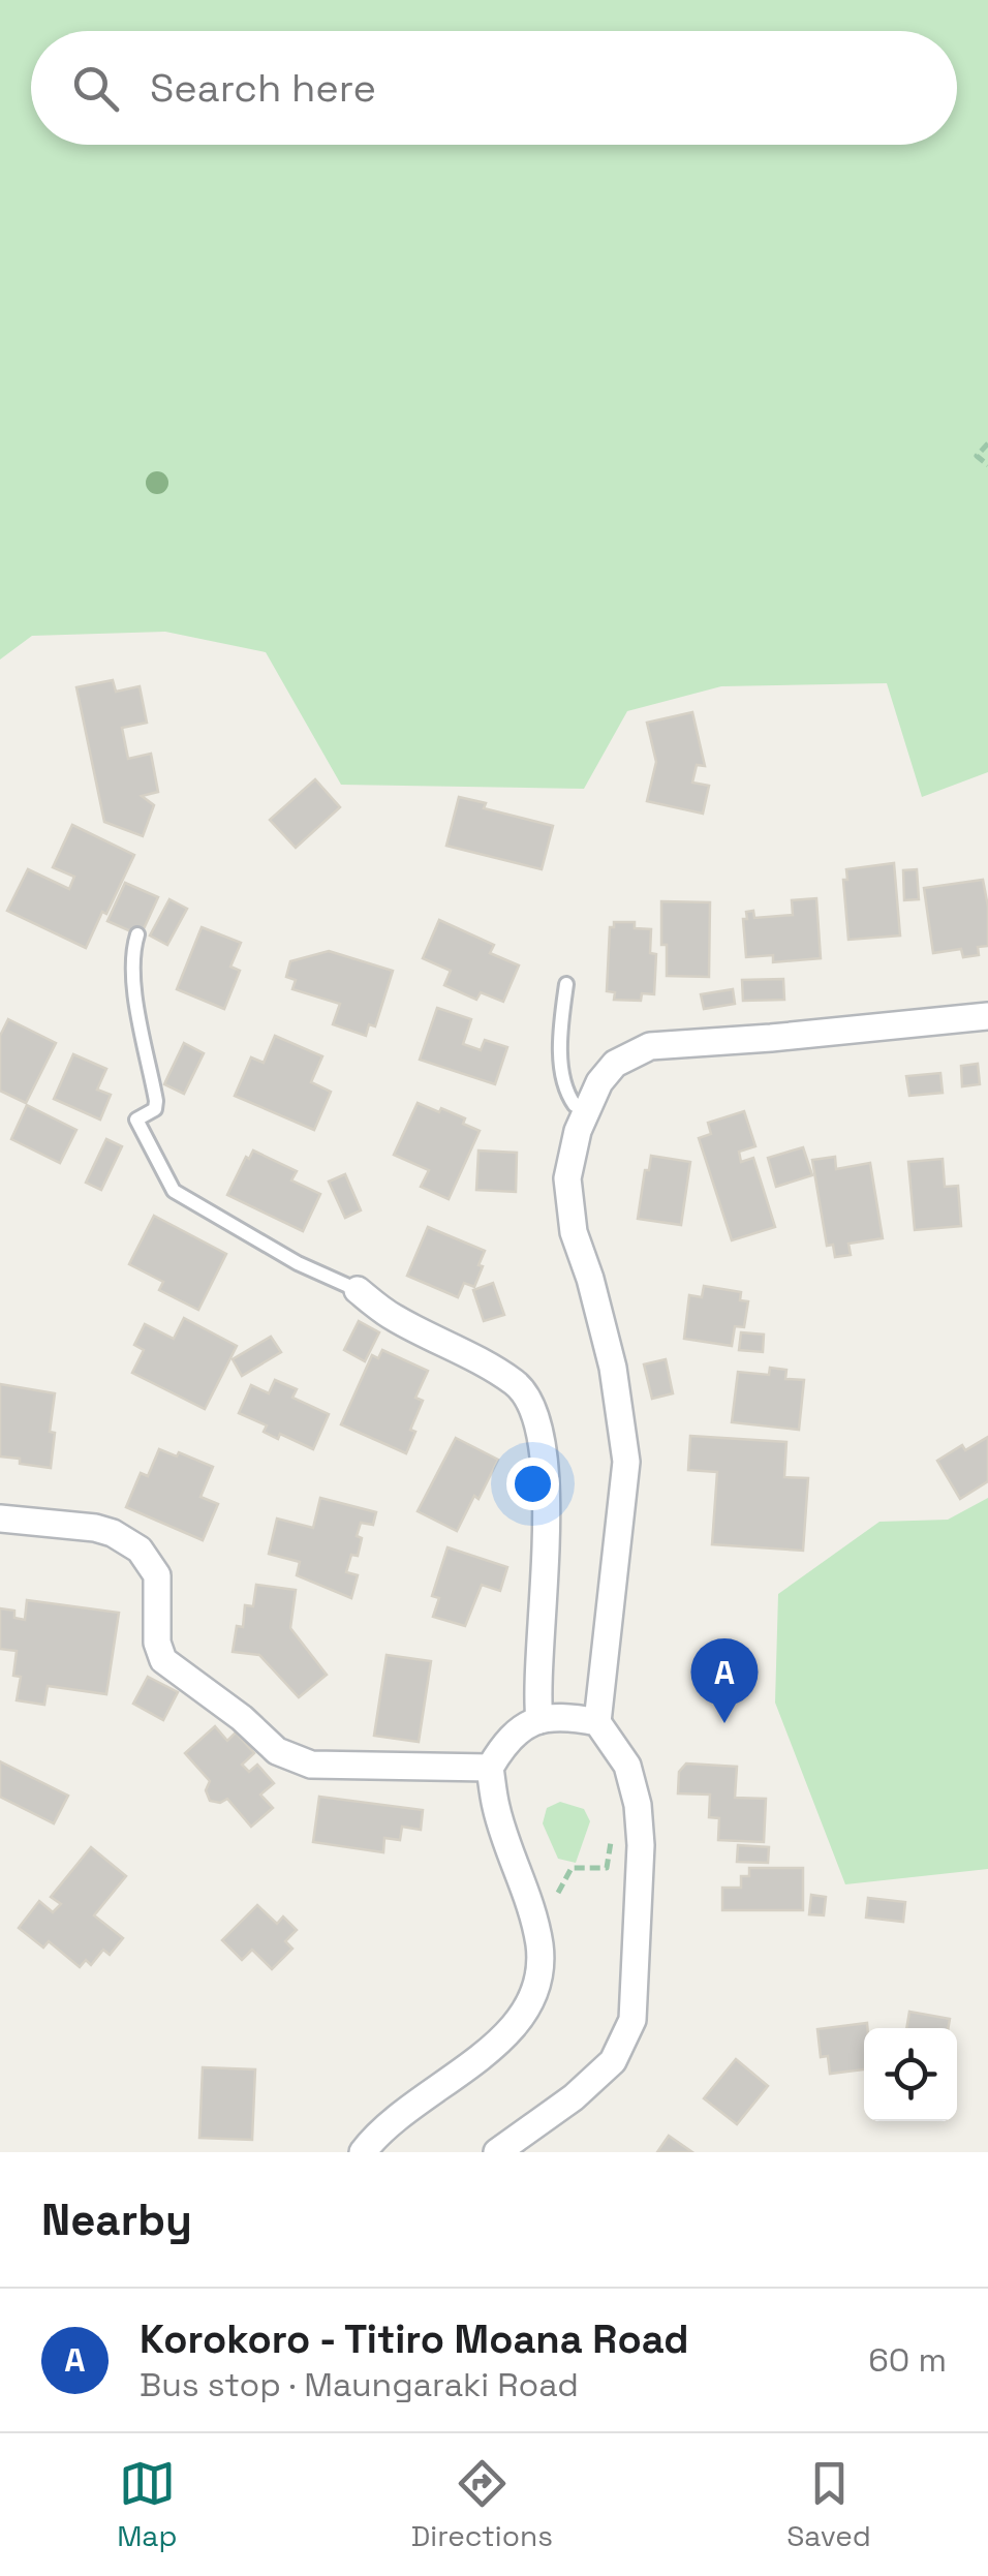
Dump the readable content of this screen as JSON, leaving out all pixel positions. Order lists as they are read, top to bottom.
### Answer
{
  "page": {
    "search": "Search here",
    "pins": "A",
    "heading": "Nearby",
    "list": [
      {
        "mark": "A",
        "name": "Korokoro - Titiro Moana Road",
        "note": "Bus stop · Maungaraki Road",
        "value": "60 m"
      }
    ],
    "nav": ["Map", "Directions", "Saved"]
  }
}
